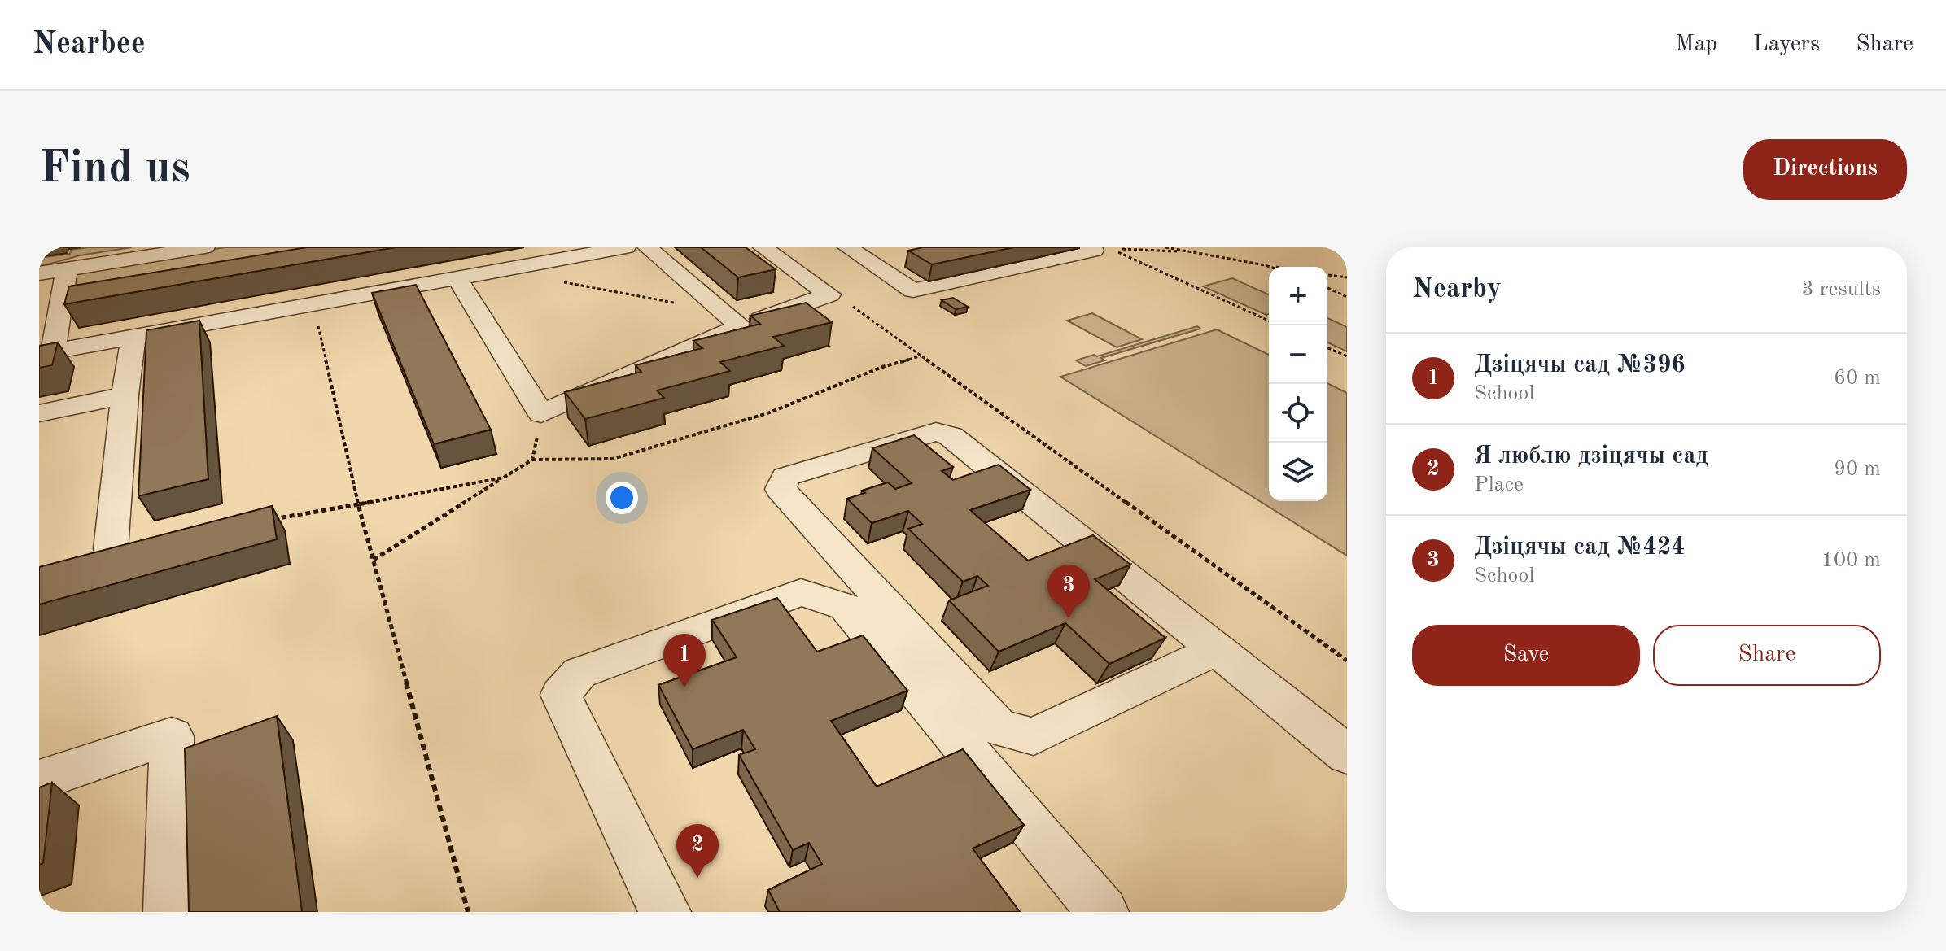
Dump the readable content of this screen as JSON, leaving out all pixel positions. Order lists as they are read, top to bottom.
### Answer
{
  "page": {
    "header": "Nearbee",
    "nav": ["Map", "Layers", "Share"],
    "buttons": [
      "Directions",
      ["Save", "Share"]
    ],
    "title": "Find us",
    "heading": ["Nearby", "3 results"],
    "map_buttons": ["+", "−"],
    "list": [
      {
        "mark": "1",
        "name": "Дзіцячы сад №396",
        "note": "School",
        "value": "60 m"
      },
      {
        "mark": "2",
        "name": "Я люблю дзіцячы сад",
        "note": "Place",
        "value": "90 m"
      },
      {
        "mark": "3",
        "name": "Дзіцячы сад №424",
        "note": "School",
        "value": "100 m"
      }
    ],
    "pins": ["3", "1", "2"]
  }
}
